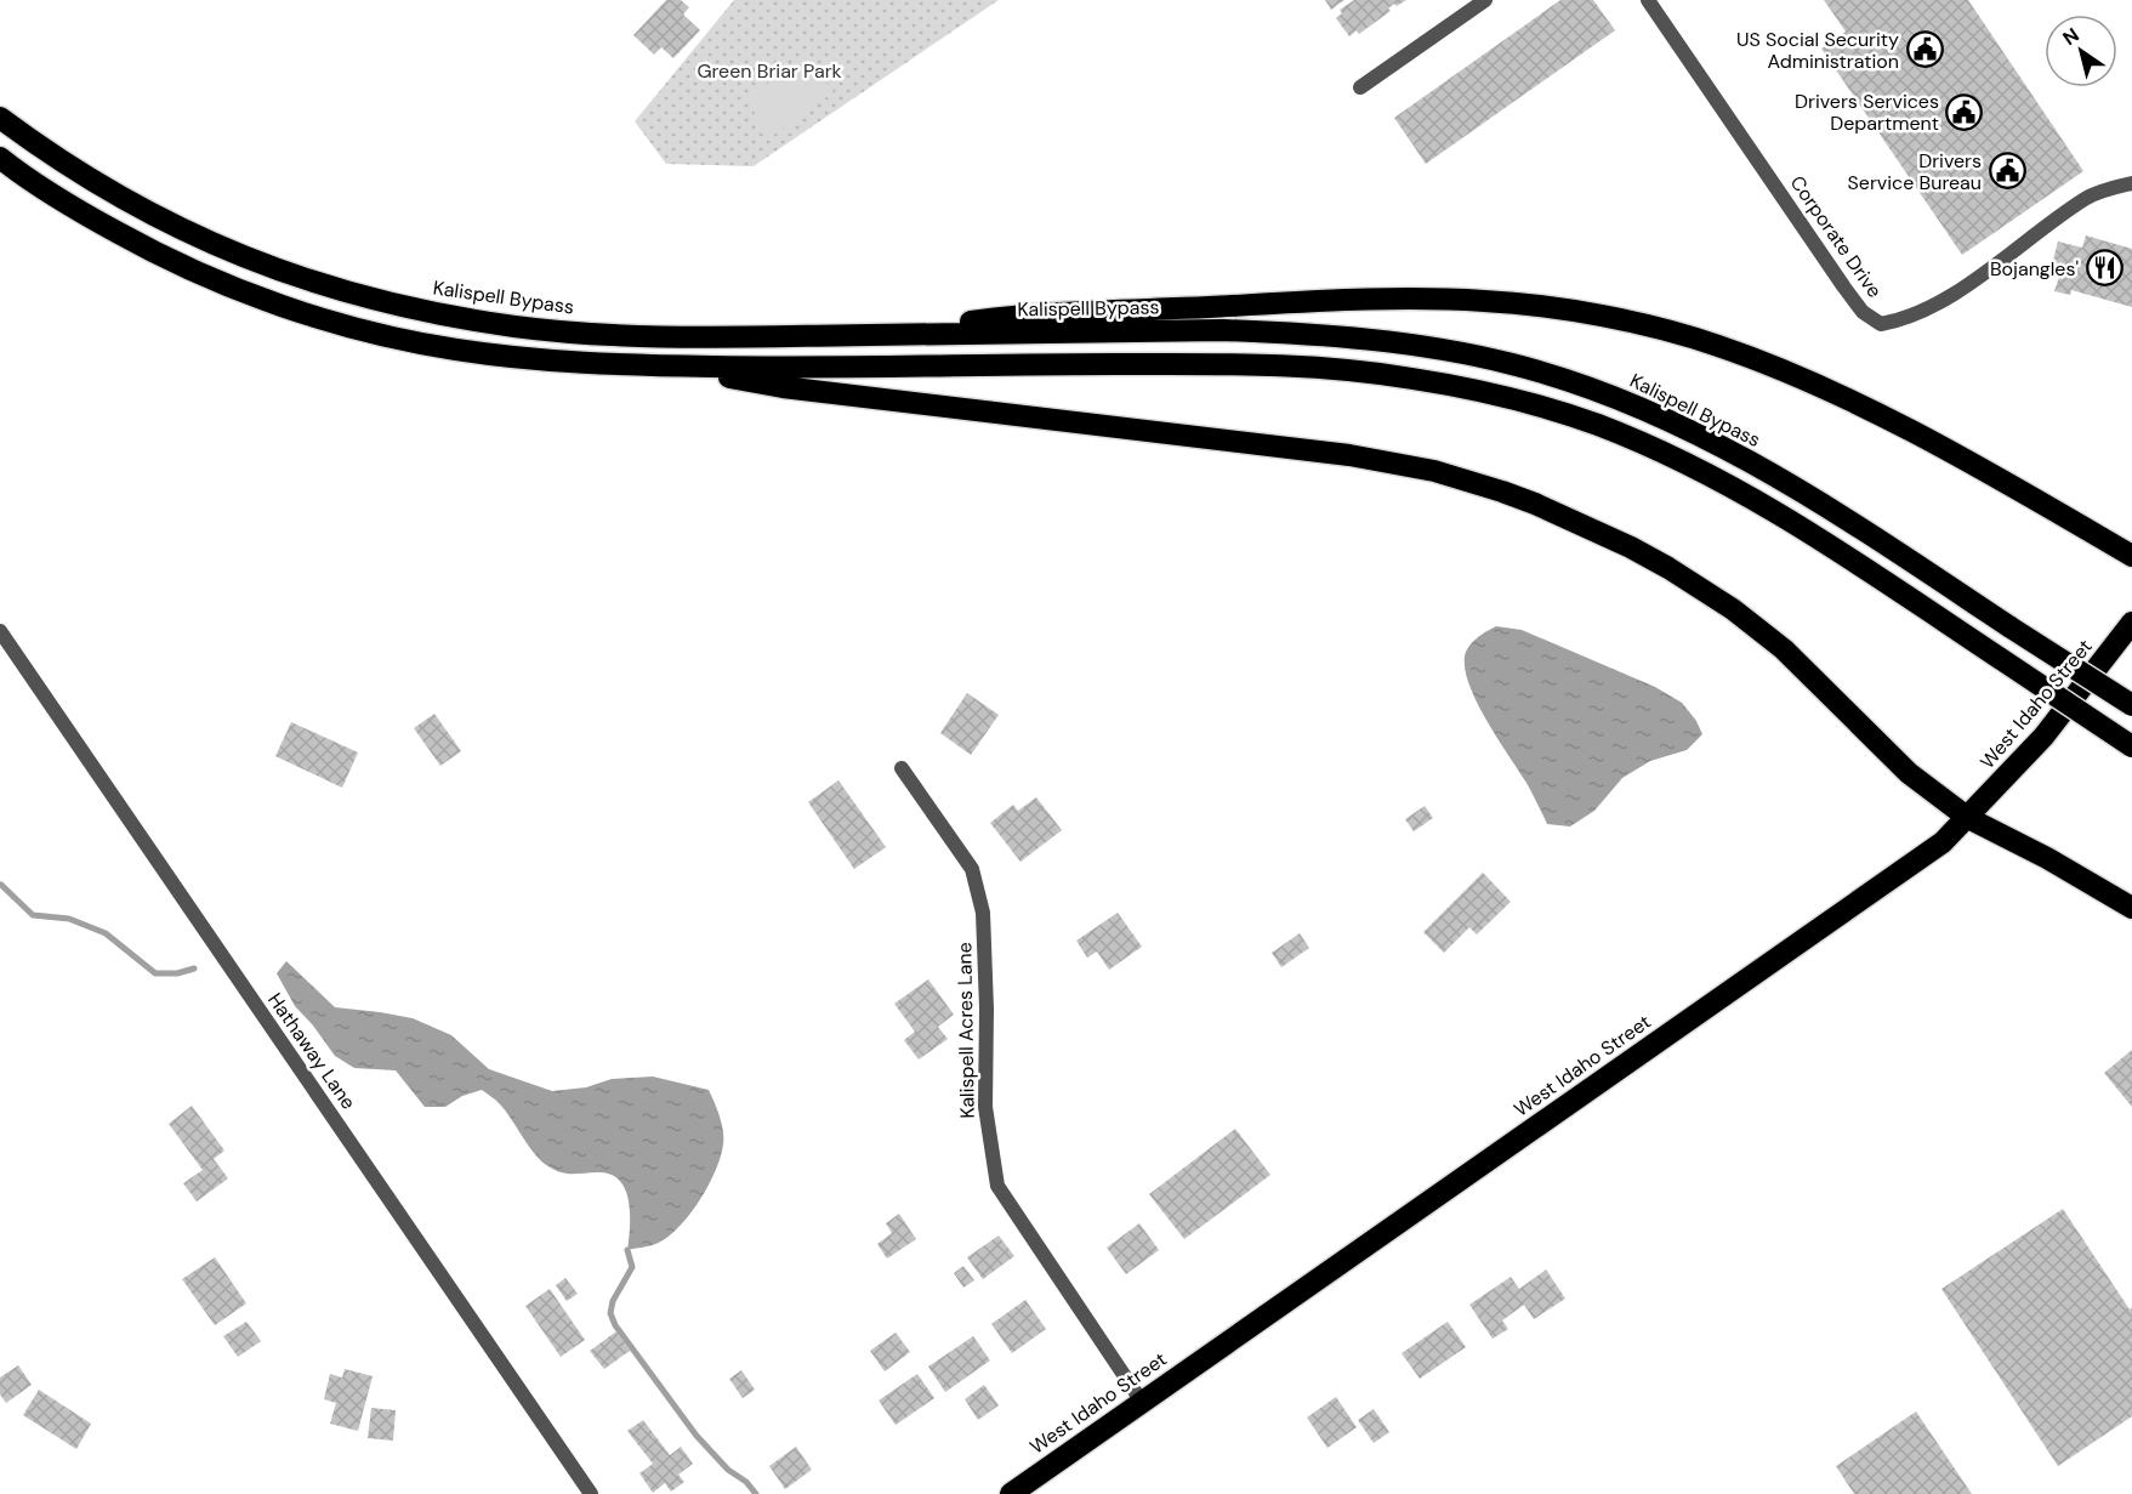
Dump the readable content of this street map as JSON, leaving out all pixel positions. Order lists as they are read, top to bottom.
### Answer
{
  "streets": {
    "highway": ["Kalispell Bypass", "West Idaho Street"],
    "street": ["Corporate Drive", "Kalispell Acres Lane", "Hathaway Lane"]
  },
  "crossings": [
    ["West Idaho Street", "Kalispell Acres Lane"]
  ],
  "parks": ["Green Briar Park"],
  "places": {
    "public building": ["US Social Security Administration", "Drivers Services Department", "Drivers Service Bureau"],
    "restaurant": ["Bojangles'"]
  },
  "north": "top left"
}
